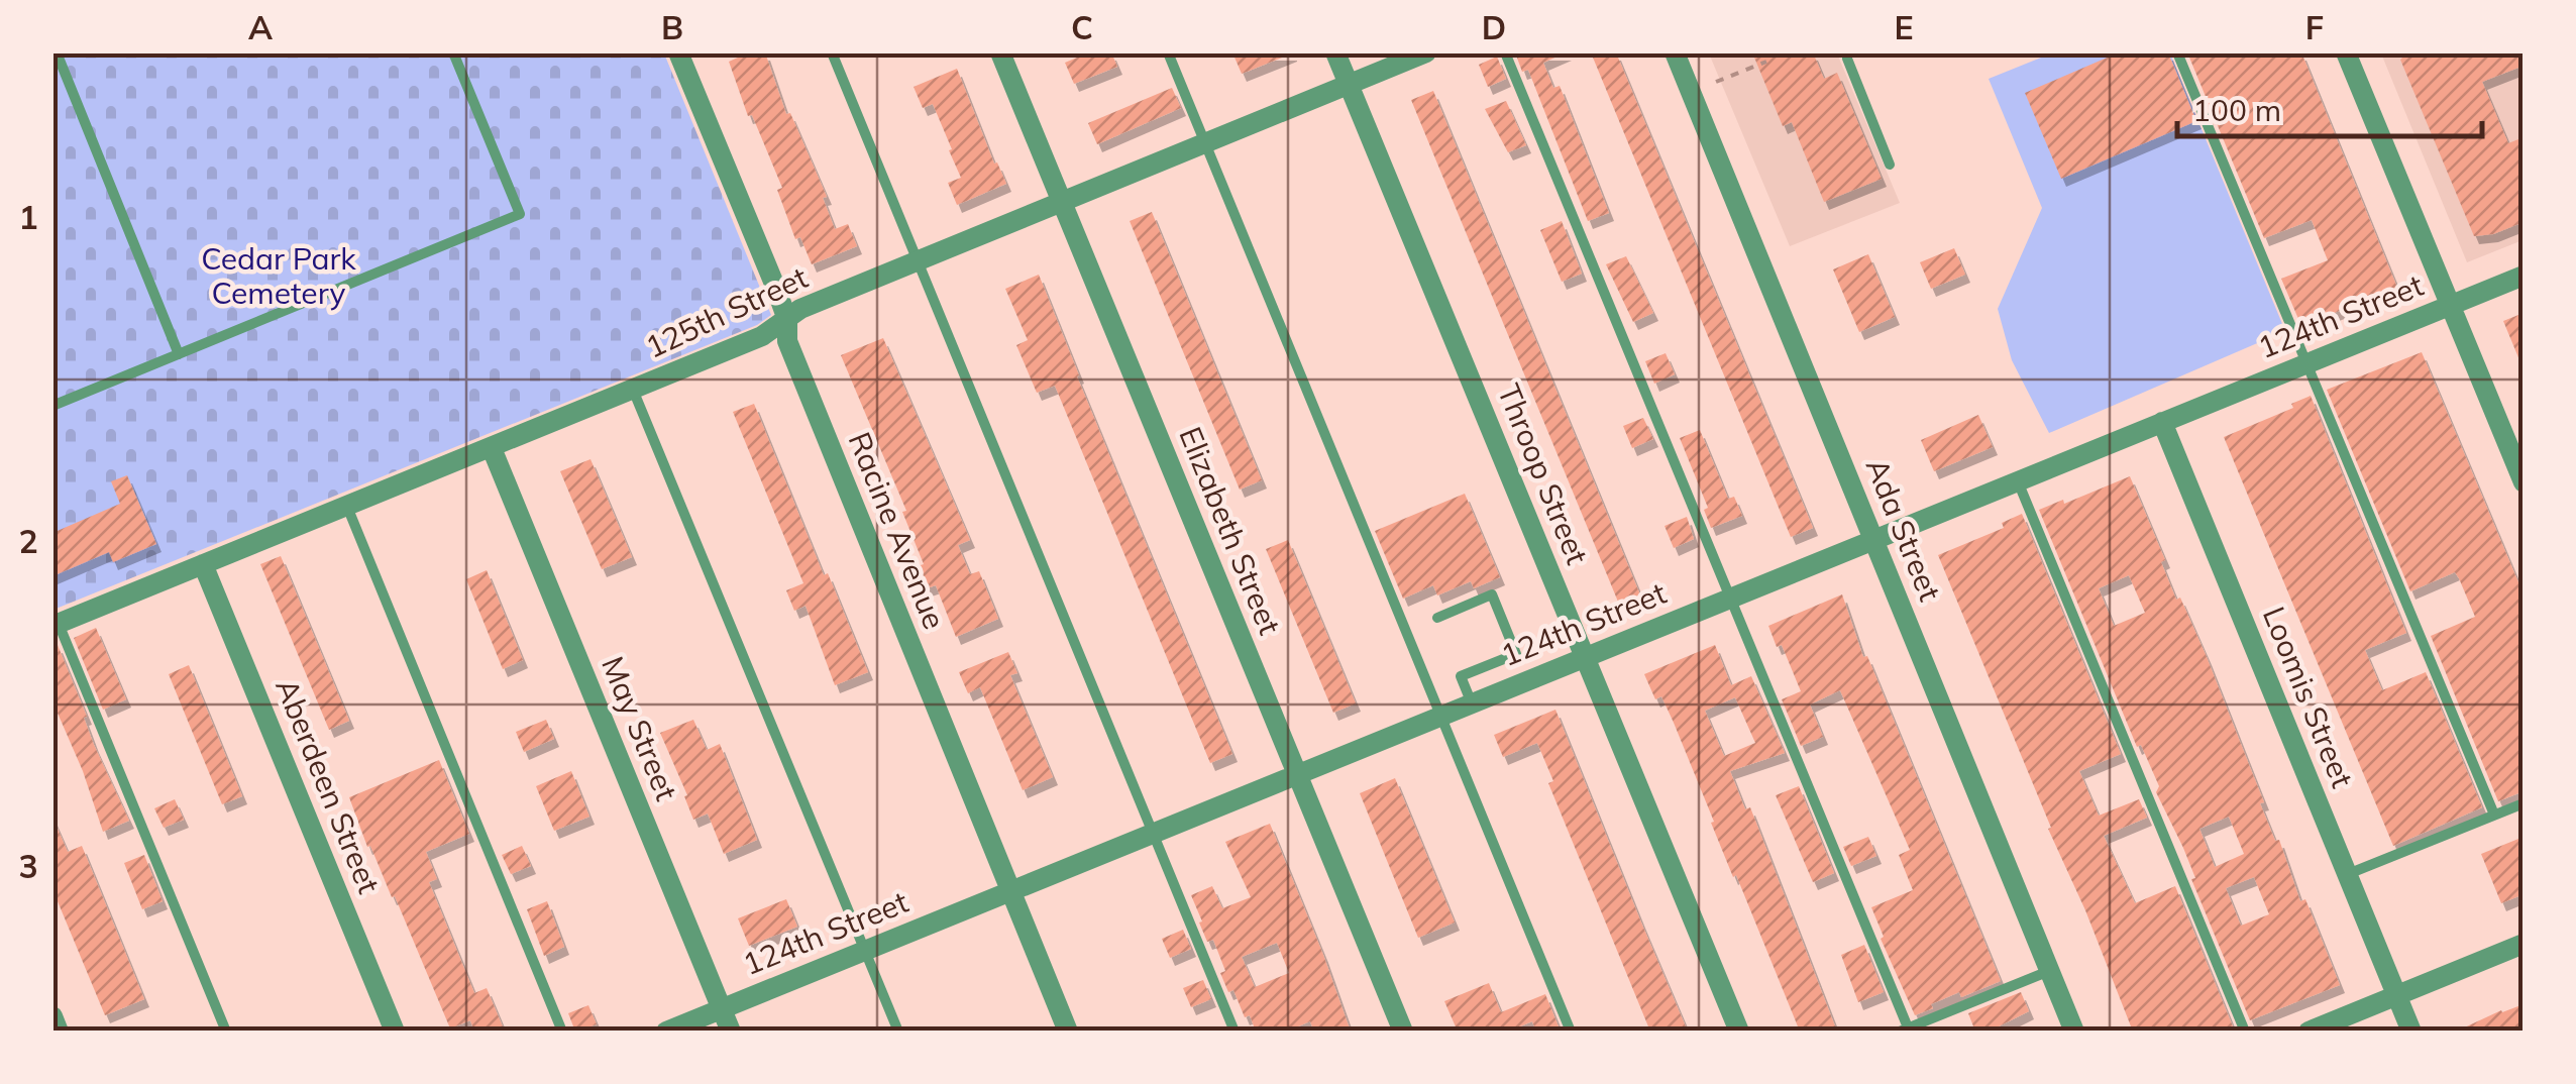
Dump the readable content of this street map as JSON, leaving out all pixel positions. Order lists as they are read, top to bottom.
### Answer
{
  "streets": {
    "street": [
      "125th Street",
      "124th Street",
      "Throop Street",
      "Ada Street",
      "Racine Avenue",
      "Elizabeth Street",
      "Loomis Street",
      "May Street",
      "Aberdeen Street"
    ]
  },
  "crossings": [
    ["125th Street", "Throop Street"],
    ["125th Street", "Racine Avenue"],
    ["125th Street", "Elizabeth Street"],
    ["125th Street", "May Street"],
    ["125th Street", "Aberdeen Street"],
    ["124th Street", "Throop Street"],
    ["124th Street", "Ada Street"],
    ["124th Street", "Racine Avenue"],
    ["124th Street", "Elizabeth Street"],
    ["124th Street", "Loomis Street"],
    ["124th Street", "May Street"]
  ],
  "parks": ["Cedar Park Cemetery"],
  "scale_bar": "100 m",
  "grid": {
    "columns": [
      "A",
      "B",
      "C",
      "D",
      "E",
      "F"
    ],
    "rows": ["1", "2", "3"]
  }
}
